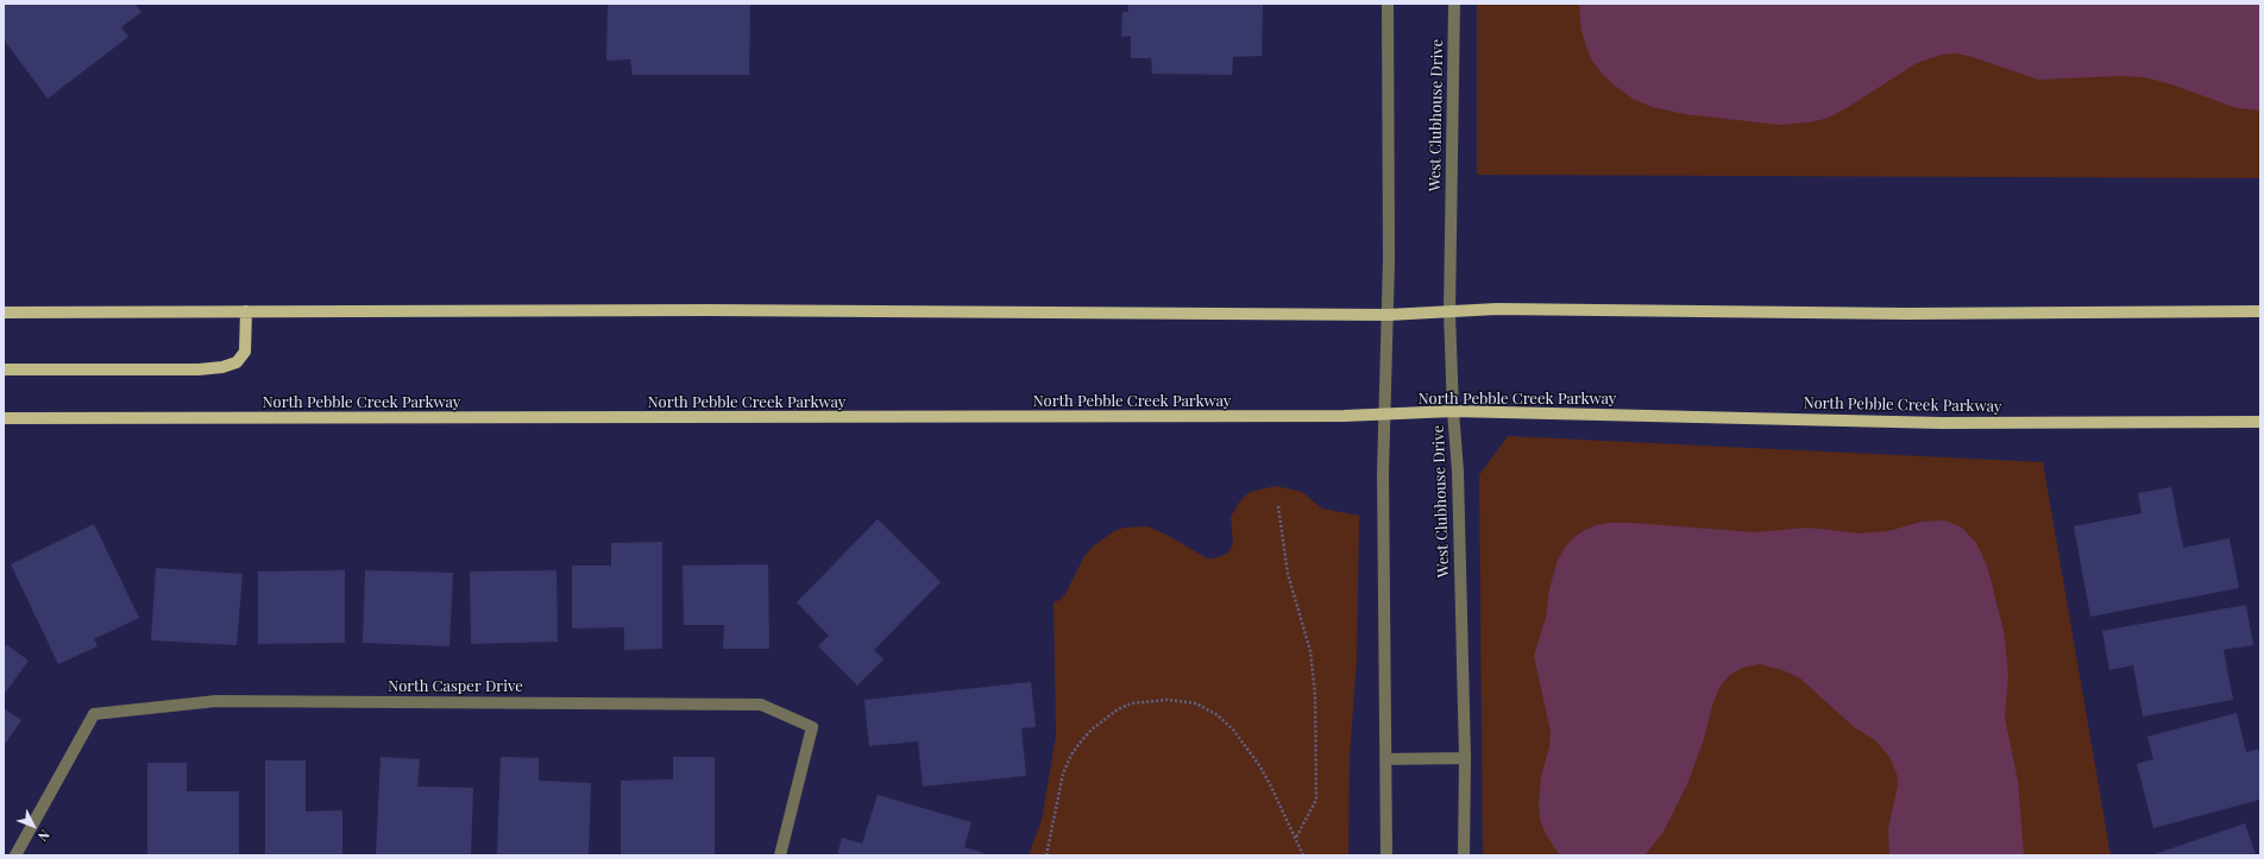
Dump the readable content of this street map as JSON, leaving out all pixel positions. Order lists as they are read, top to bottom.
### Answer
{
  "streets": {
    "main road": ["North Pebble Creek Parkway"],
    "street": ["West Clubhouse Drive", "North Casper Drive"]
  },
  "crossings": [
    ["West Clubhouse Drive", "North Pebble Creek Parkway"]
  ],
  "north": "bottom right"
}
